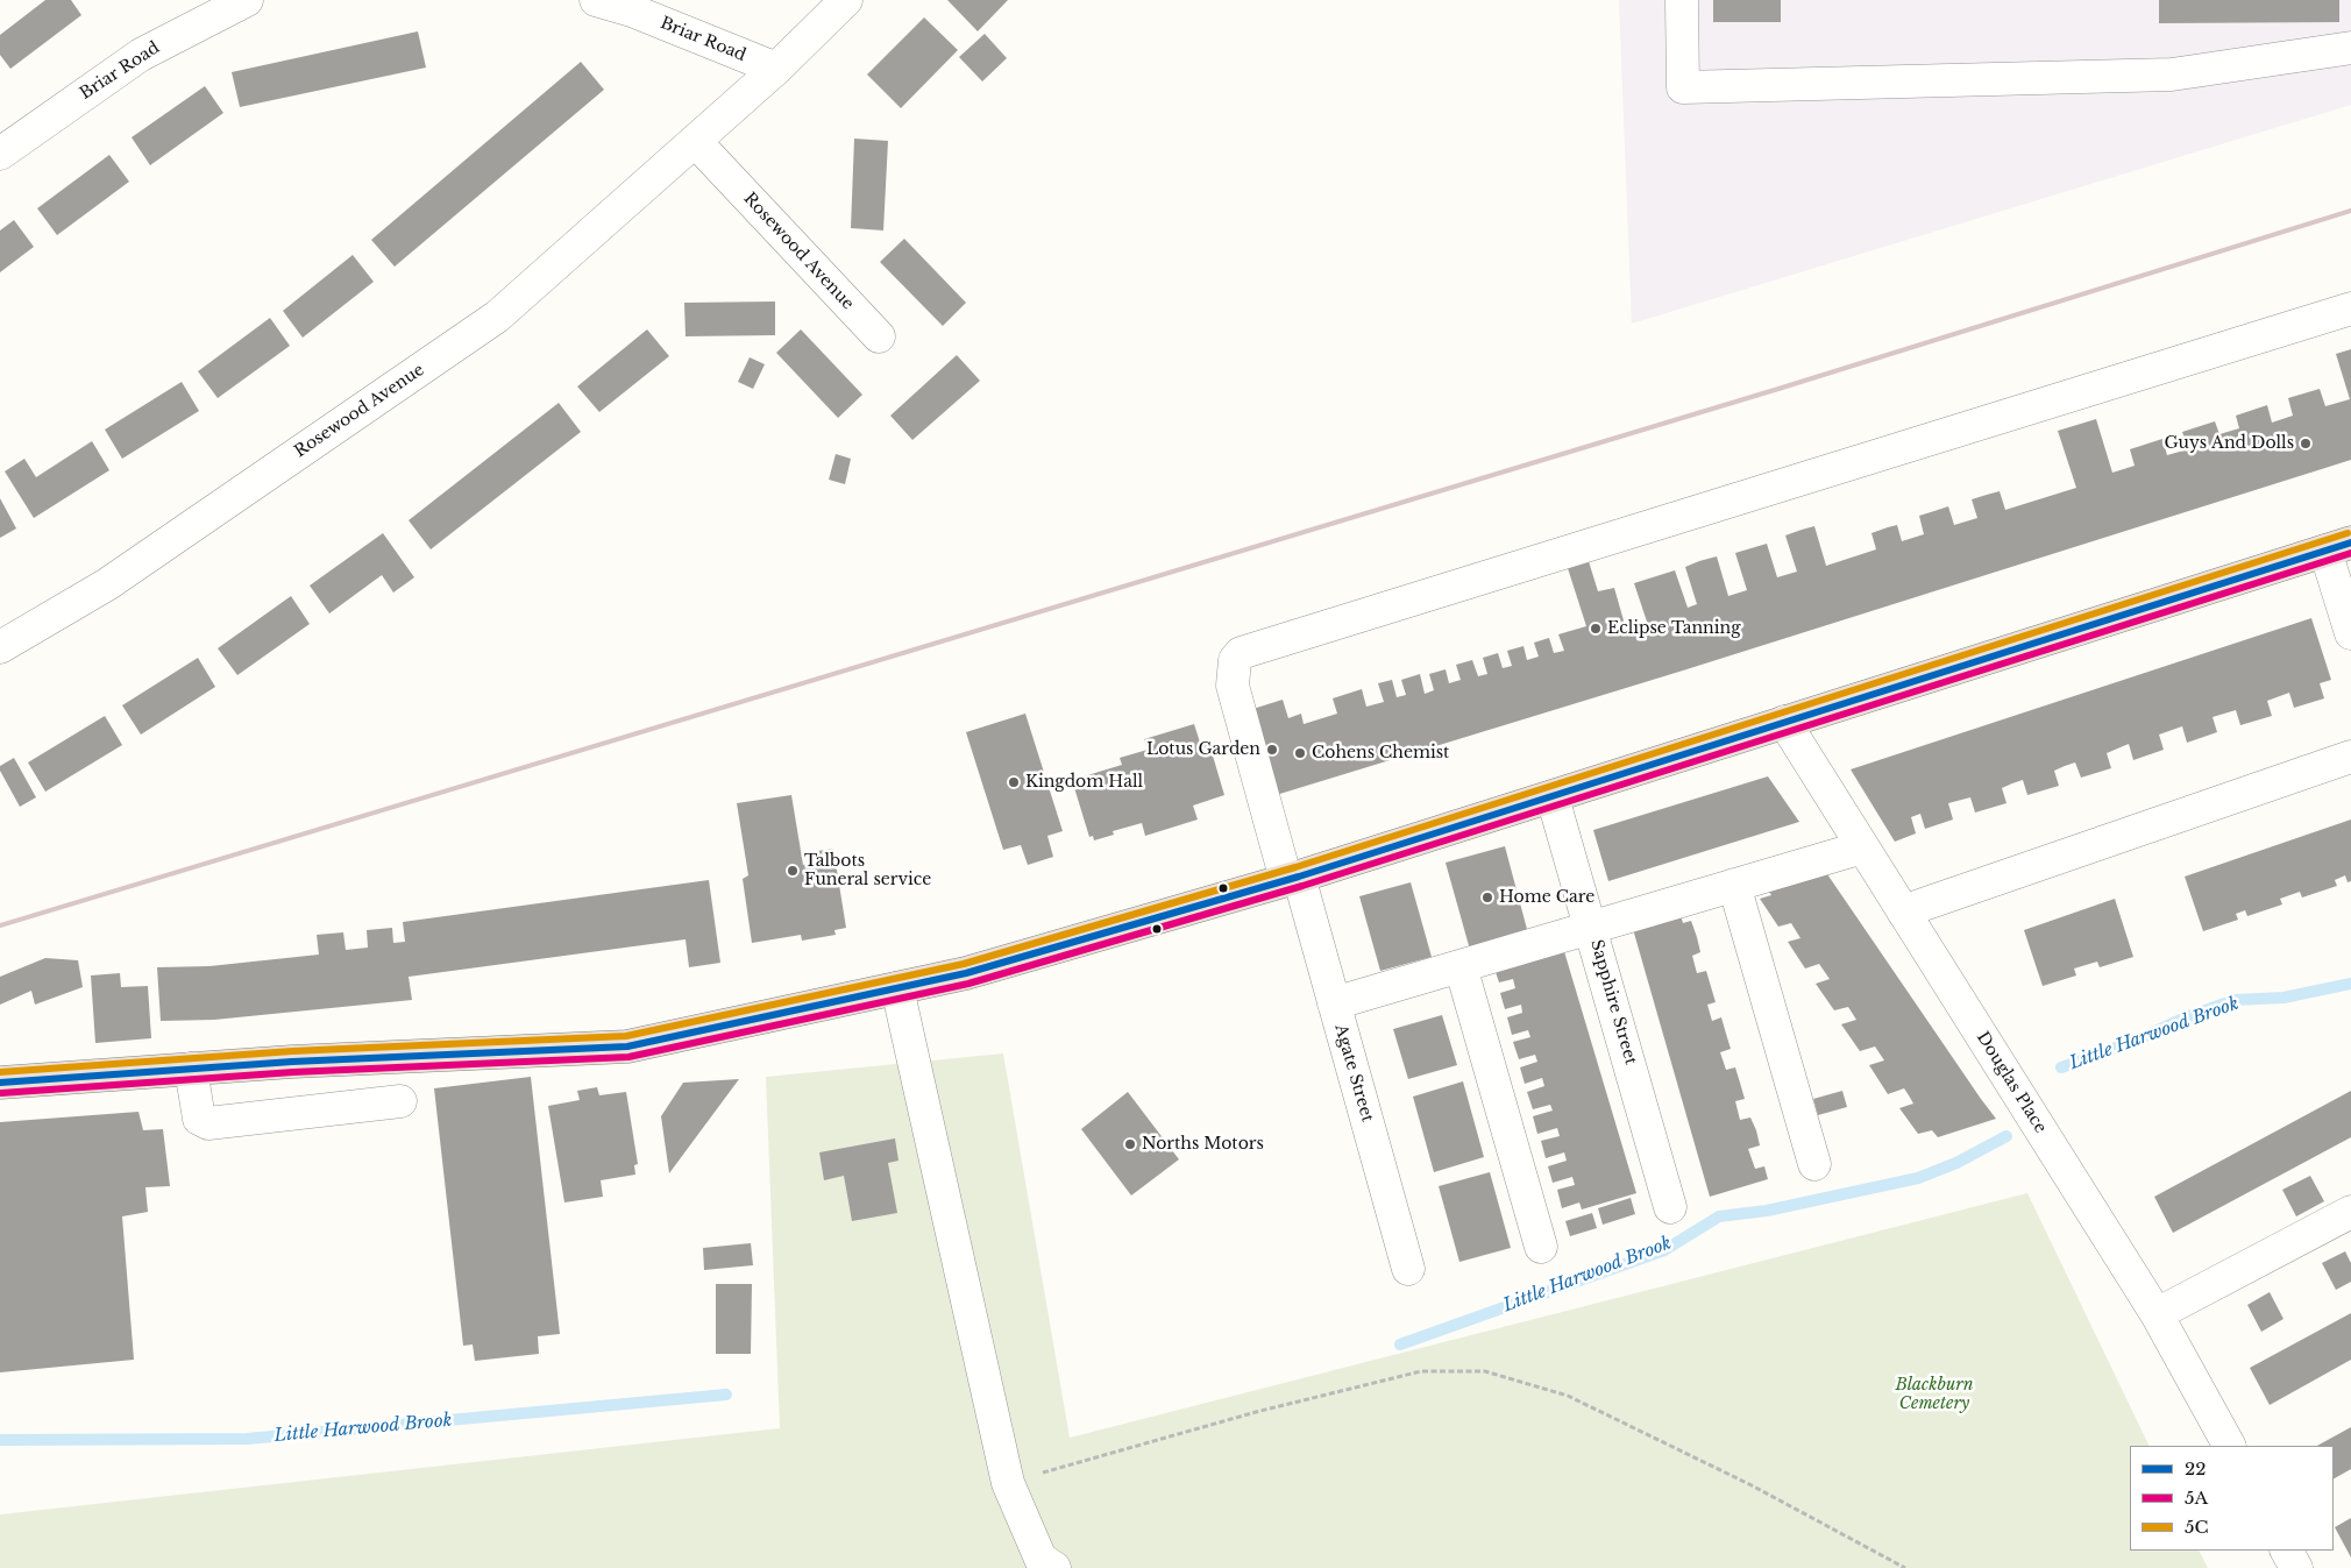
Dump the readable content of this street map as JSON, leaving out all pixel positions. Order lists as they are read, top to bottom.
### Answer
{
  "streets": {
    "street": [
      "Briar Road",
      "Rosewood Avenue",
      "Sapphire Street",
      "Agate Street",
      "Douglas Place"
    ]
  },
  "crossings": [
    ["Briar Road", "Rosewood Avenue"]
  ],
  "water": ["Little Harwood Brook"],
  "parks": ["Blackburn Cemetery"],
  "places": [
    "Guys And Dolls",
    "Eclipse Tanning",
    "Lotus Garden",
    "Cohens Chemist",
    "Kingdom Hall",
    "Talbots Funeral service",
    "Home Care",
    "Norths Motors"
  ],
  "lines": ["transit line 5C", "transit line 22", "transit line 5A"],
  "legend": ["22", "5A", "5C"]
}
